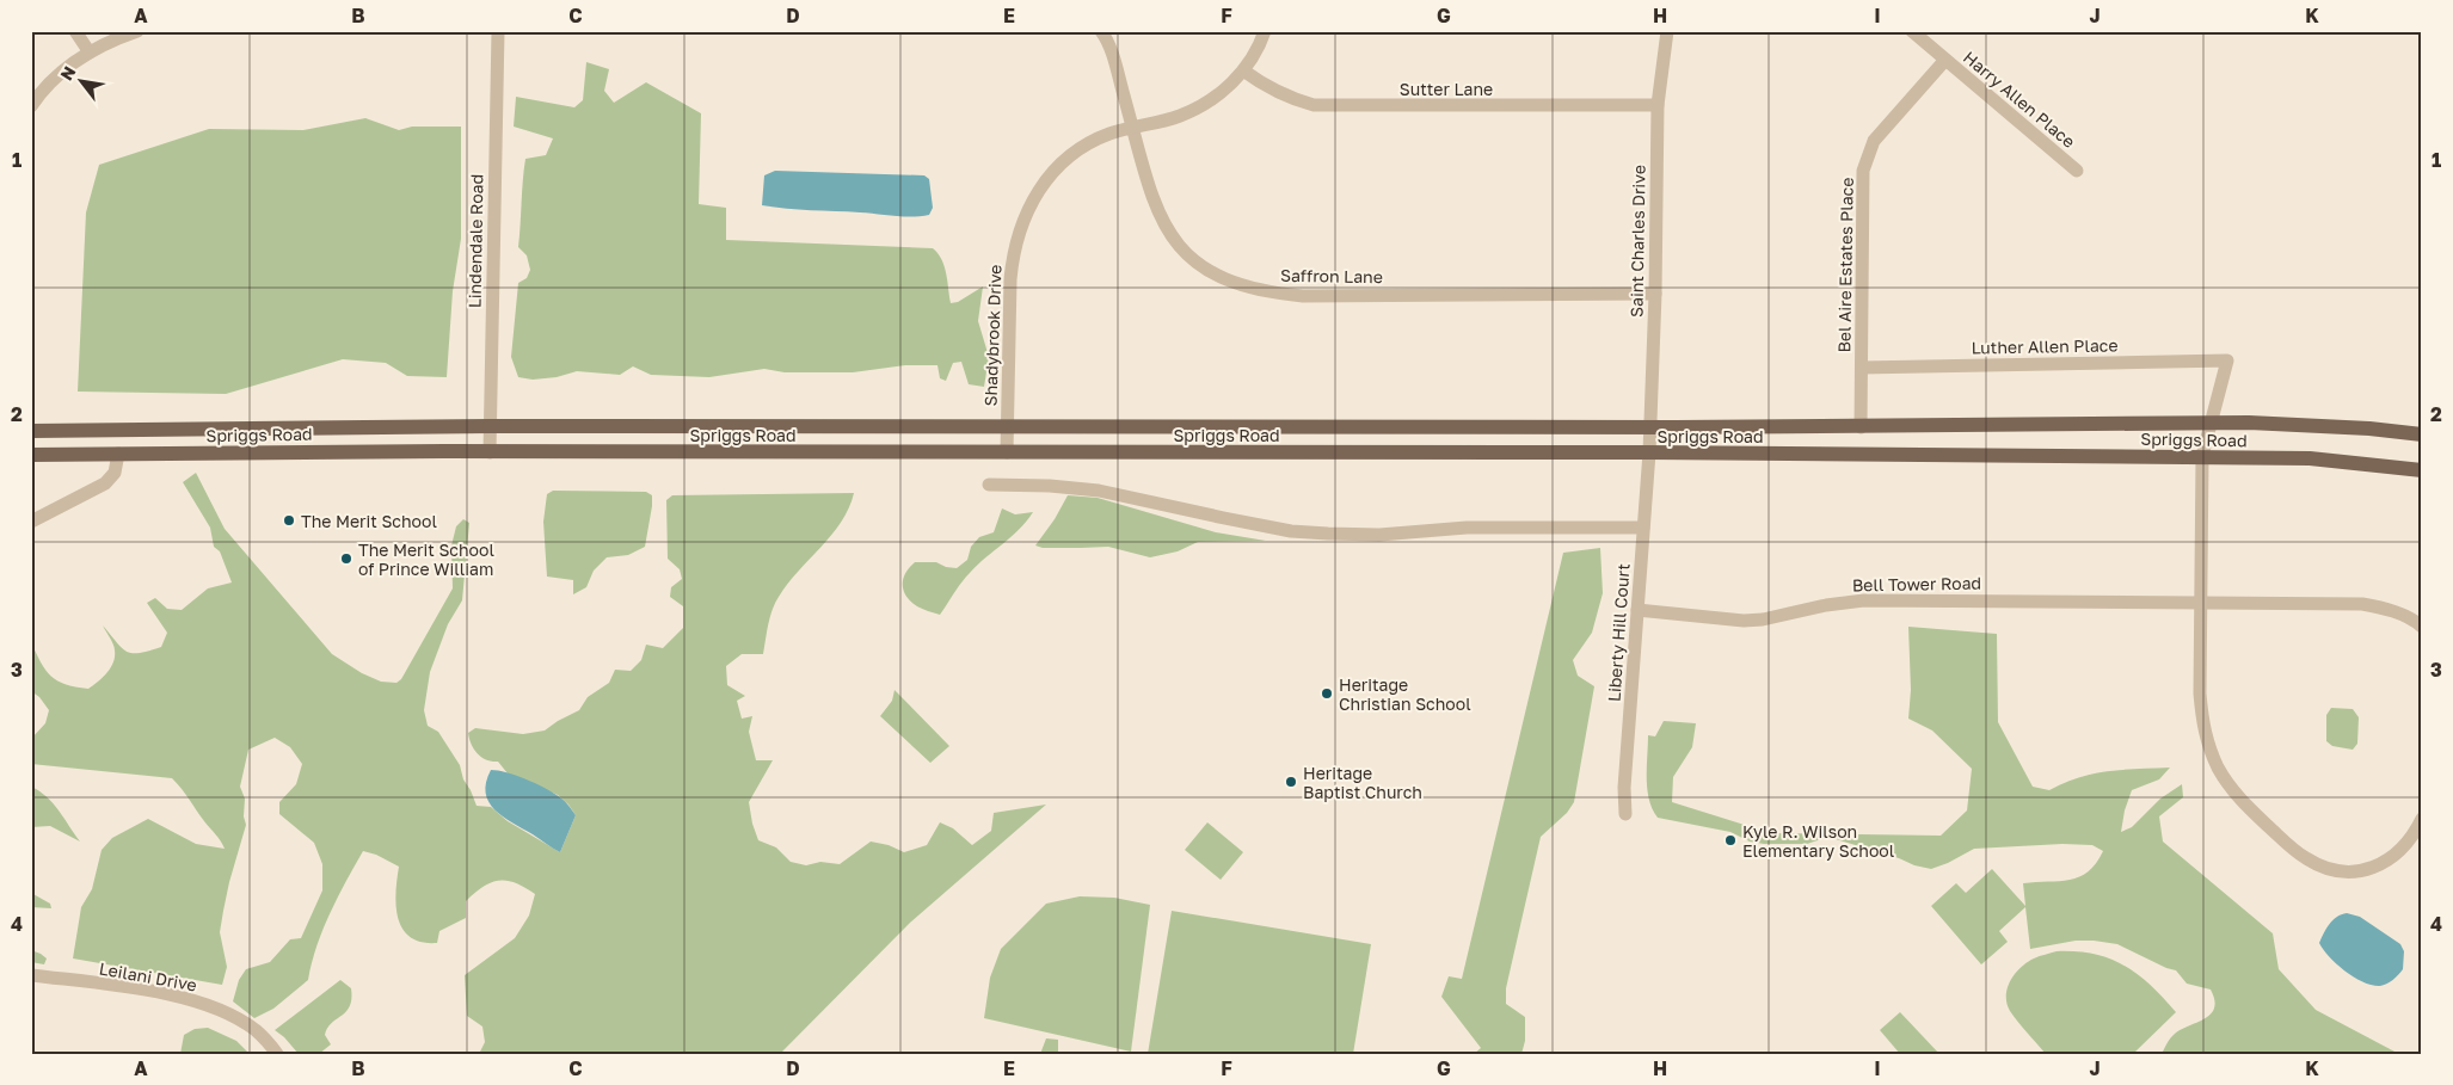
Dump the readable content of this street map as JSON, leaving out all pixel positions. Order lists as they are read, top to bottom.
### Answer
{
  "streets": {
    "main road": ["Spriggs Road"],
    "street": [
      "Sutter Lane",
      "Harry Allen Place",
      "Lindendale Road",
      "Saint Charles Drive",
      "Bel Aire Estates Place",
      "Saffron Lane",
      "Shadybrook Drive",
      "Luther Allen Place",
      "Bell Tower Road",
      "Liberty Hill Court",
      "Leilani Drive"
    ]
  },
  "crossings": [
    ["Sutter Lane", "Saint Charles Drive"],
    ["Sutter Lane", "Shadybrook Drive"],
    ["Harry Allen Place", "Bel Aire Estates Place"],
    ["Lindendale Road", "Spriggs Road"],
    ["Saint Charles Drive", "Saffron Lane"],
    ["Saint Charles Drive", "Spriggs Road"],
    ["Saint Charles Drive", "Liberty Hill Court"],
    ["Bel Aire Estates Place", "Luther Allen Place"],
    ["Bel Aire Estates Place", "Spriggs Road"],
    ["Saffron Lane", "Shadybrook Drive"],
    ["Shadybrook Drive", "Spriggs Road"],
    ["Luther Allen Place", "Spriggs Road"],
    ["Spriggs Road", "Liberty Hill Court"],
    ["Bell Tower Road", "Liberty Hill Court"]
  ],
  "places": [
    "The Merit School",
    "The Merit School of Prince William",
    "Heritage Christian School",
    "Heritage Baptist Church",
    "Kyle R. Wilson Elementary School"
  ],
  "north": "top left",
  "grid": {
    "columns": [
      "A",
      "B",
      "C",
      "D",
      "E",
      "F",
      "G",
      "H",
      "I",
      "J",
      "K"
    ],
    "rows": [
      "1",
      "2",
      "3",
      "4"
    ]
  }
}
